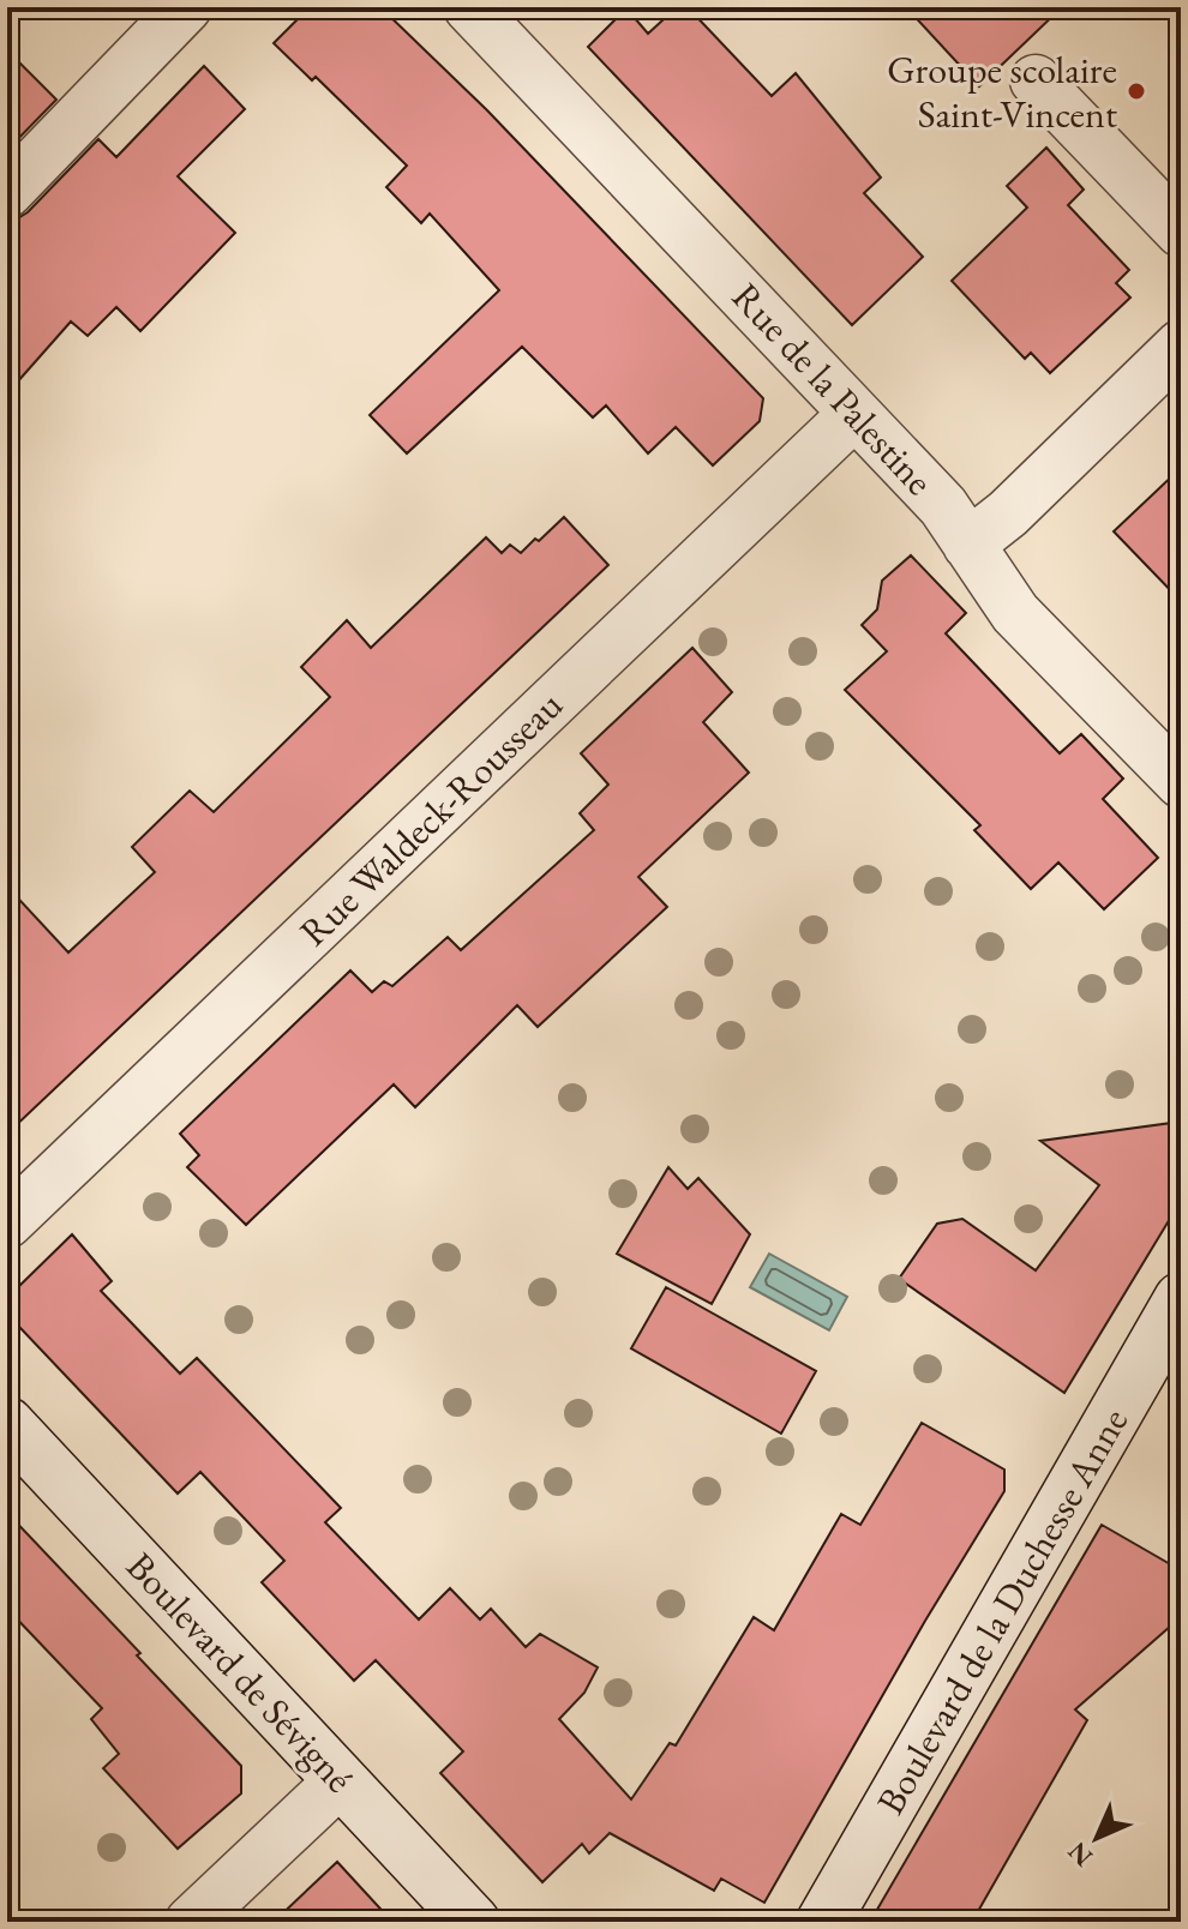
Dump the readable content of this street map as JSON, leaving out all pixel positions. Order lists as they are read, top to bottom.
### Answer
{
  "streets": {
    "main road": ["Boulevard de la Duchesse Anne", "Boulevard de Sévigné"],
    "street": ["Rue de la Palestine", "Rue Waldeck-Rousseau"]
  },
  "crossings": [
    ["Rue de la Palestine", "Rue Waldeck-Rousseau"]
  ],
  "places": ["Groupe scolaire Saint-Vincent"],
  "north": "bottom left"
}
